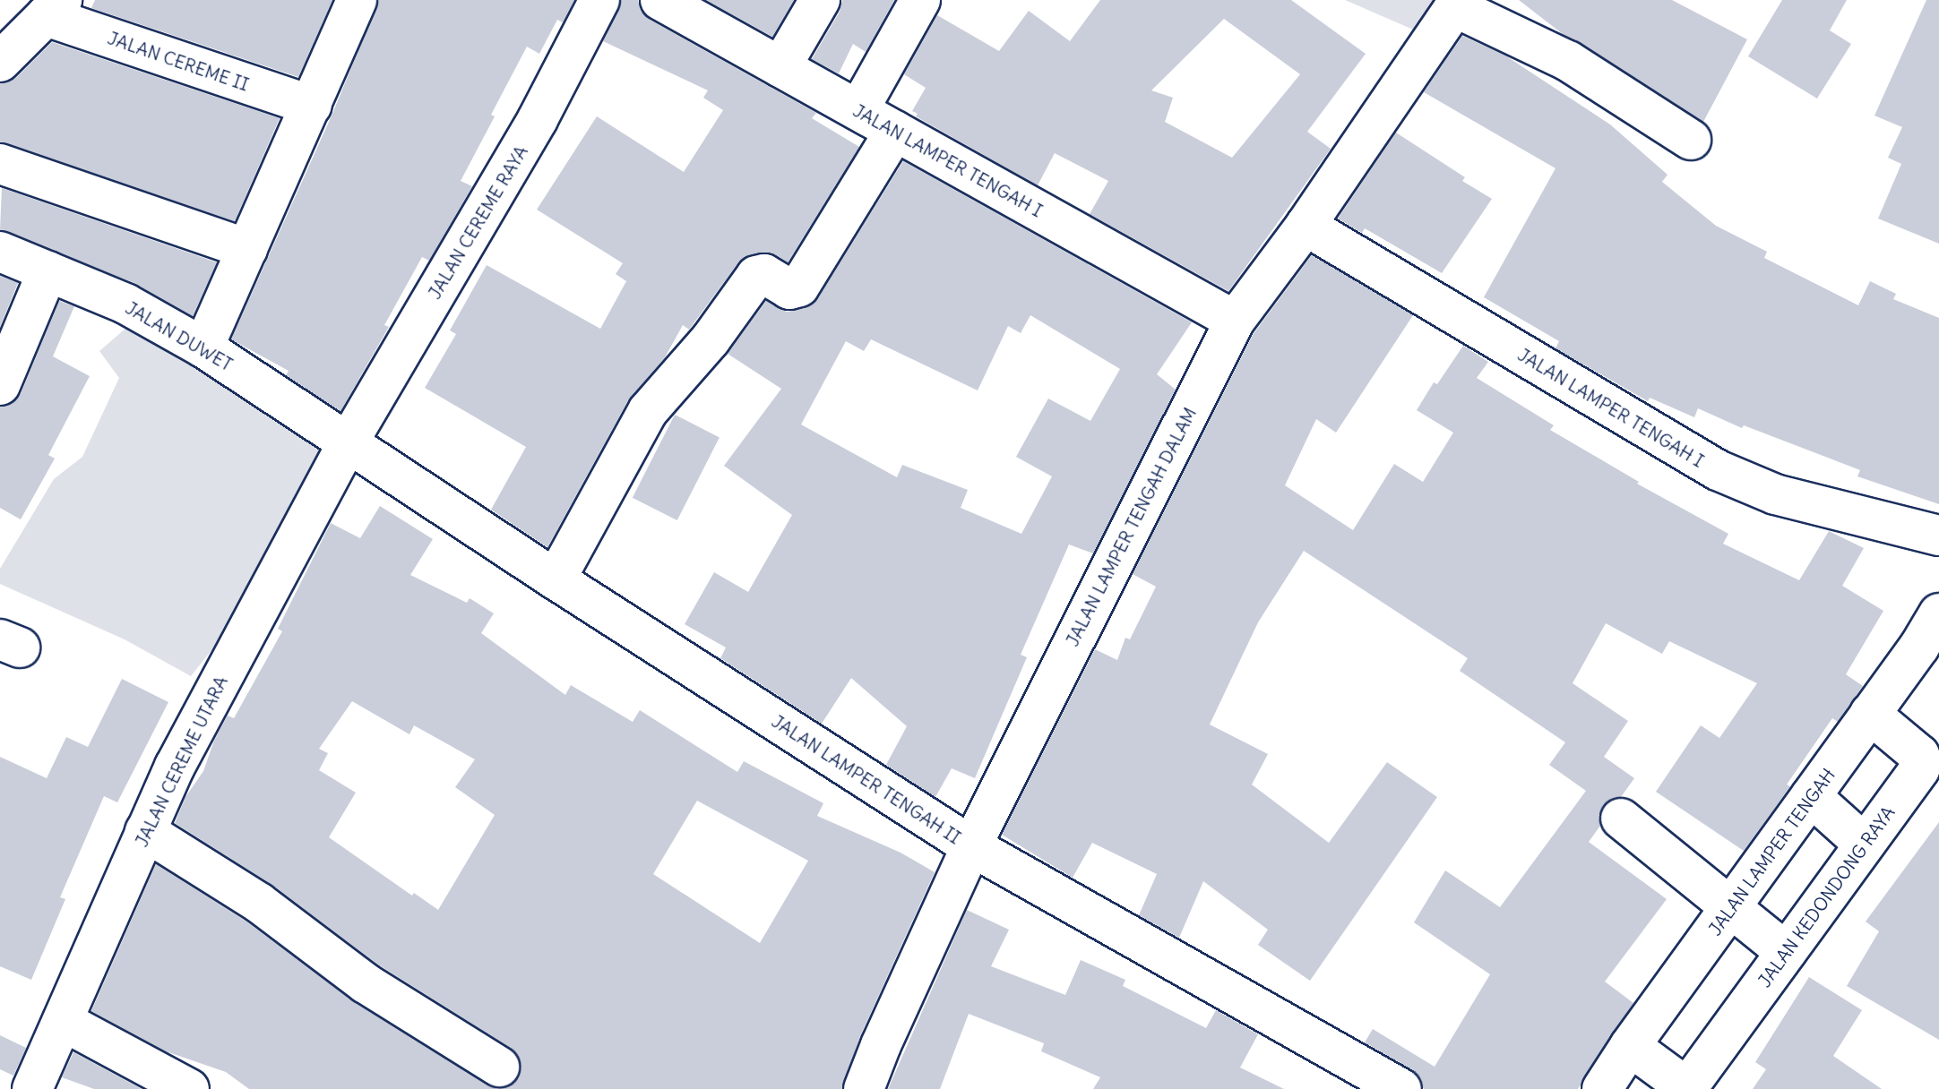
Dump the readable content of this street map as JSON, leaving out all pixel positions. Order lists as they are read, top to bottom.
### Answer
{
  "streets": {
    "street": [
      "JALAN CEREME II",
      "JALAN LAMPER TENGAH I",
      "JALAN CEREME RAYA",
      "JALAN DUWET",
      "JALAN LAMPER TENGAH DALAM",
      "JALAN CEREME UTARA",
      "JALAN LAMPER TENGAH II",
      "JALAN LAMPER TENGAH",
      "JALAN KEDONDONG RAYA"
    ]
  },
  "crossings": [
    ["JALAN LAMPER TENGAH I", "JALAN LAMPER TENGAH DALAM"],
    ["JALAN CEREME RAYA", "JALAN DUWET"],
    ["JALAN CEREME RAYA", "JALAN CEREME UTARA"],
    ["JALAN CEREME RAYA", "JALAN LAMPER TENGAH II"],
    ["JALAN DUWET", "JALAN CEREME UTARA"],
    ["JALAN DUWET", "JALAN LAMPER TENGAH II"],
    ["JALAN LAMPER TENGAH DALAM", "JALAN LAMPER TENGAH II"],
    ["JALAN CEREME UTARA", "JALAN LAMPER TENGAH II"],
    ["JALAN LAMPER TENGAH", "JALAN KEDONDONG RAYA"]
  ]
}
